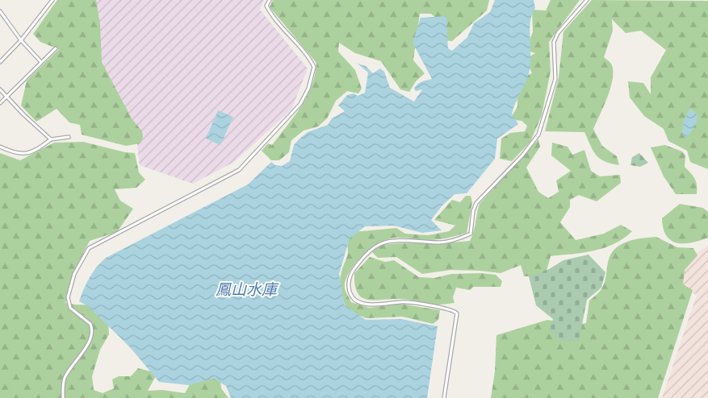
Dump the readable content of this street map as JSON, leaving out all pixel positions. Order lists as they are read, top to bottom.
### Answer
{
  "water": ["鳳山水庫"]
}
